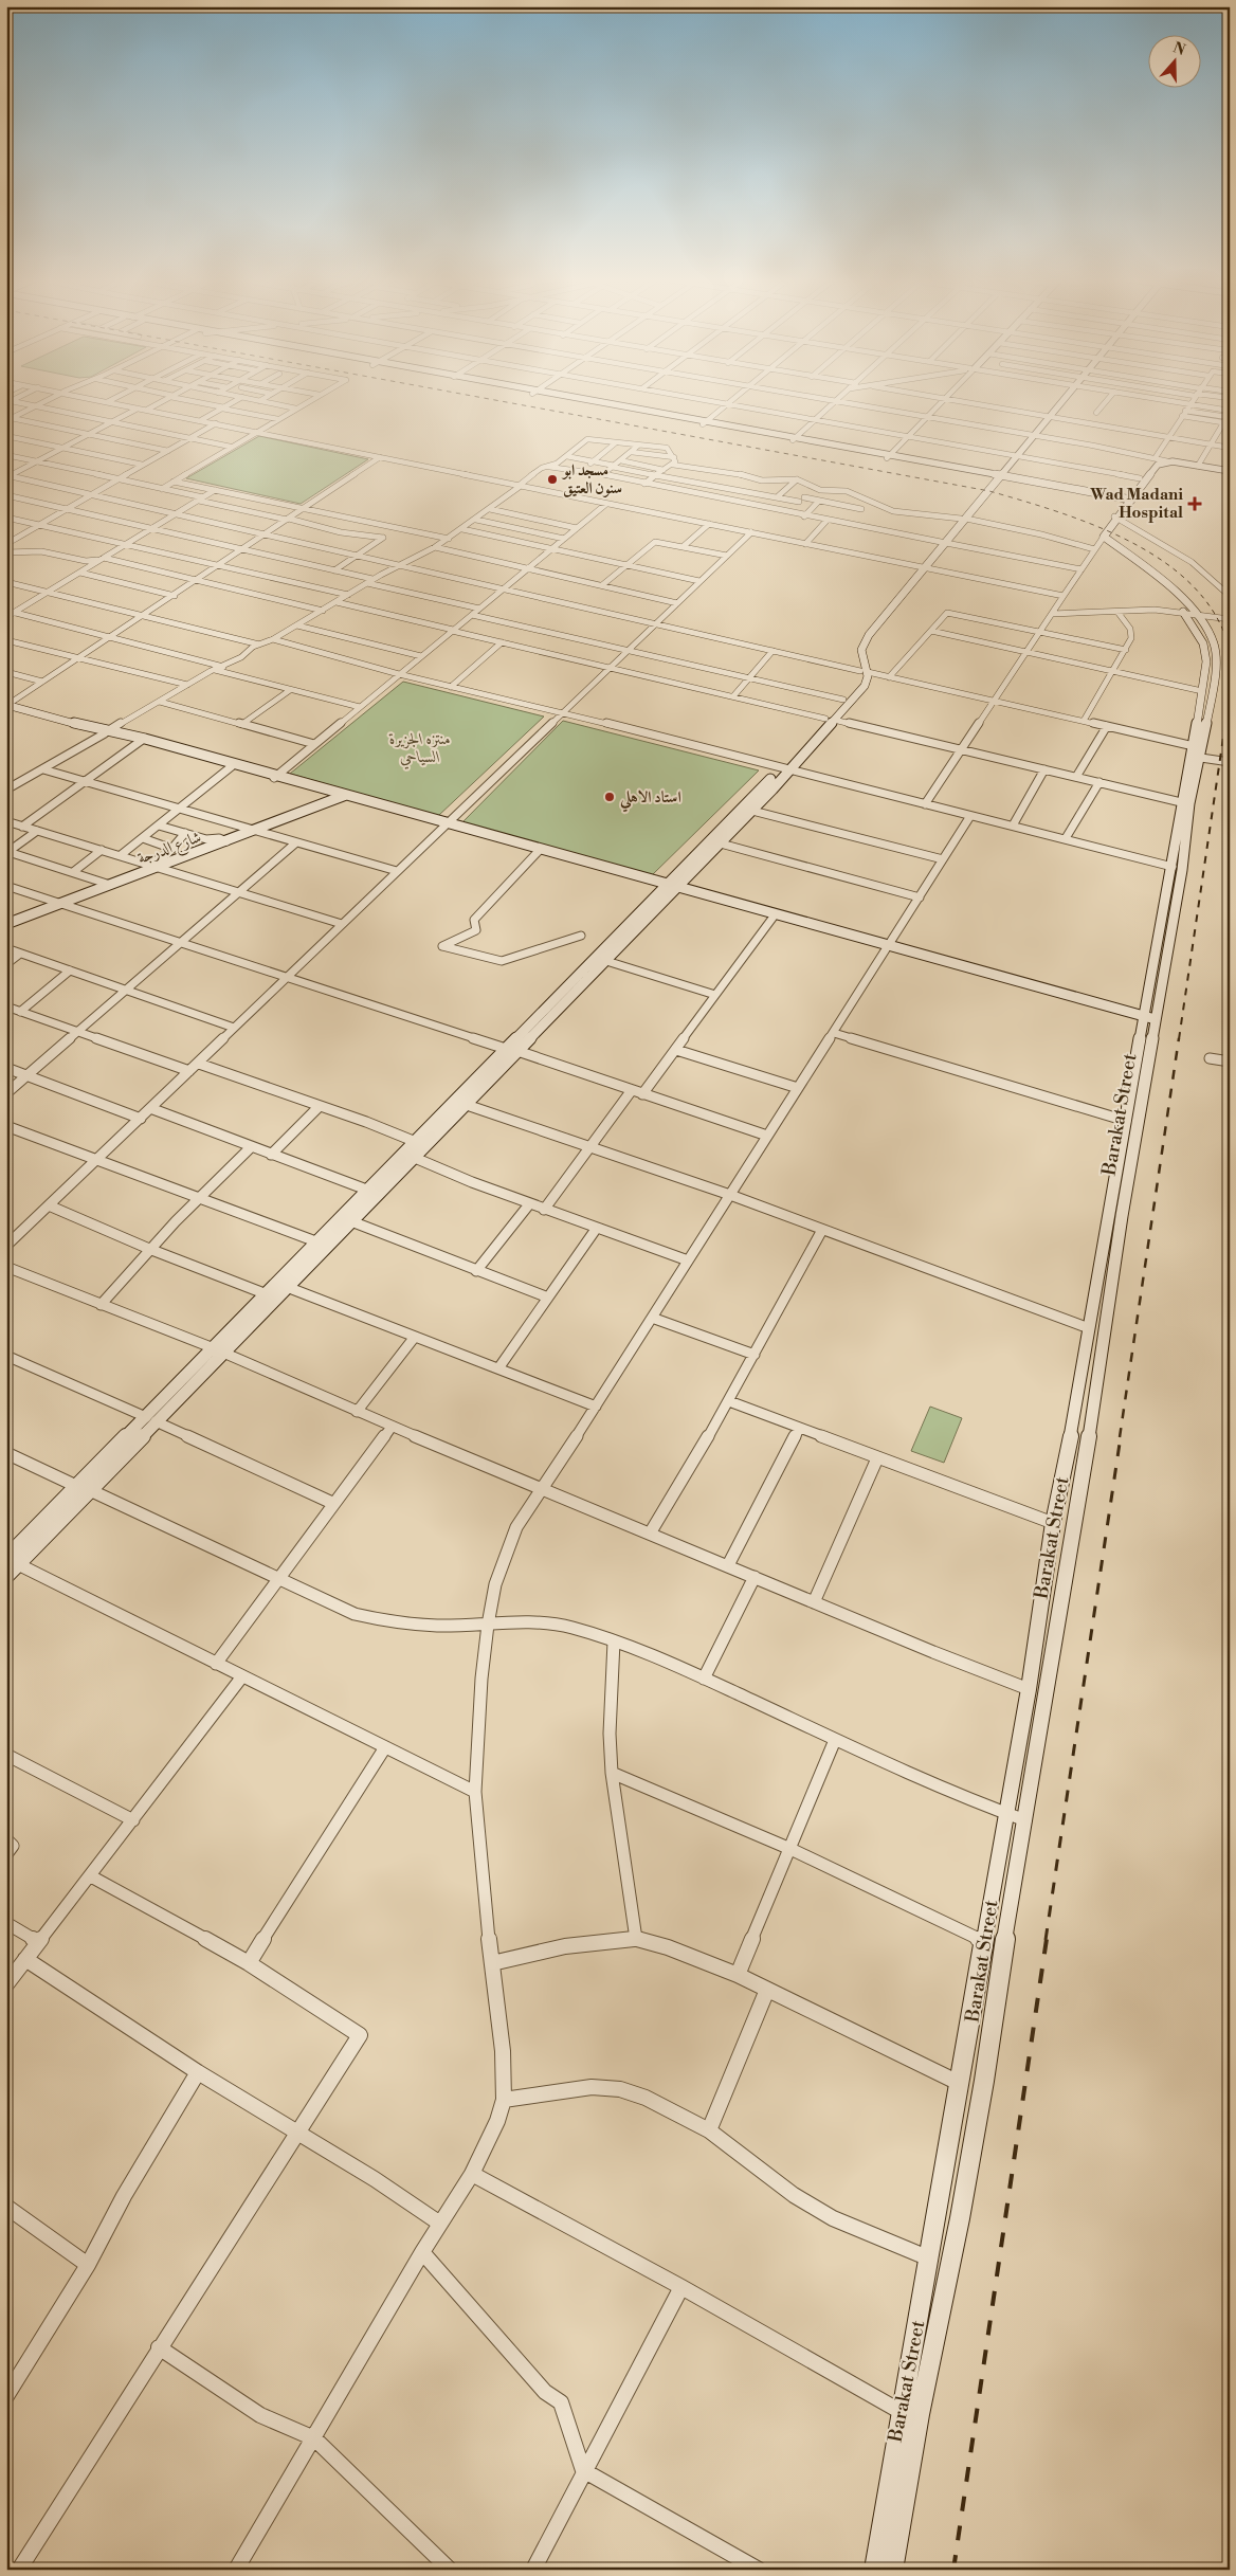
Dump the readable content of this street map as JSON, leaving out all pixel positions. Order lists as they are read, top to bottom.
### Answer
{
  "streets": {
    "main road": ["شارع الدرجة", "Barakat Street"]
  },
  "parks": ["منتزه الجزيرة السياحي"],
  "places": {
    "other": ["مسجد ابو سنون العتيق", "استاد الاهلي"],
    "health": ["Wad Madani Hospital"]
  },
  "north": "top"
}
